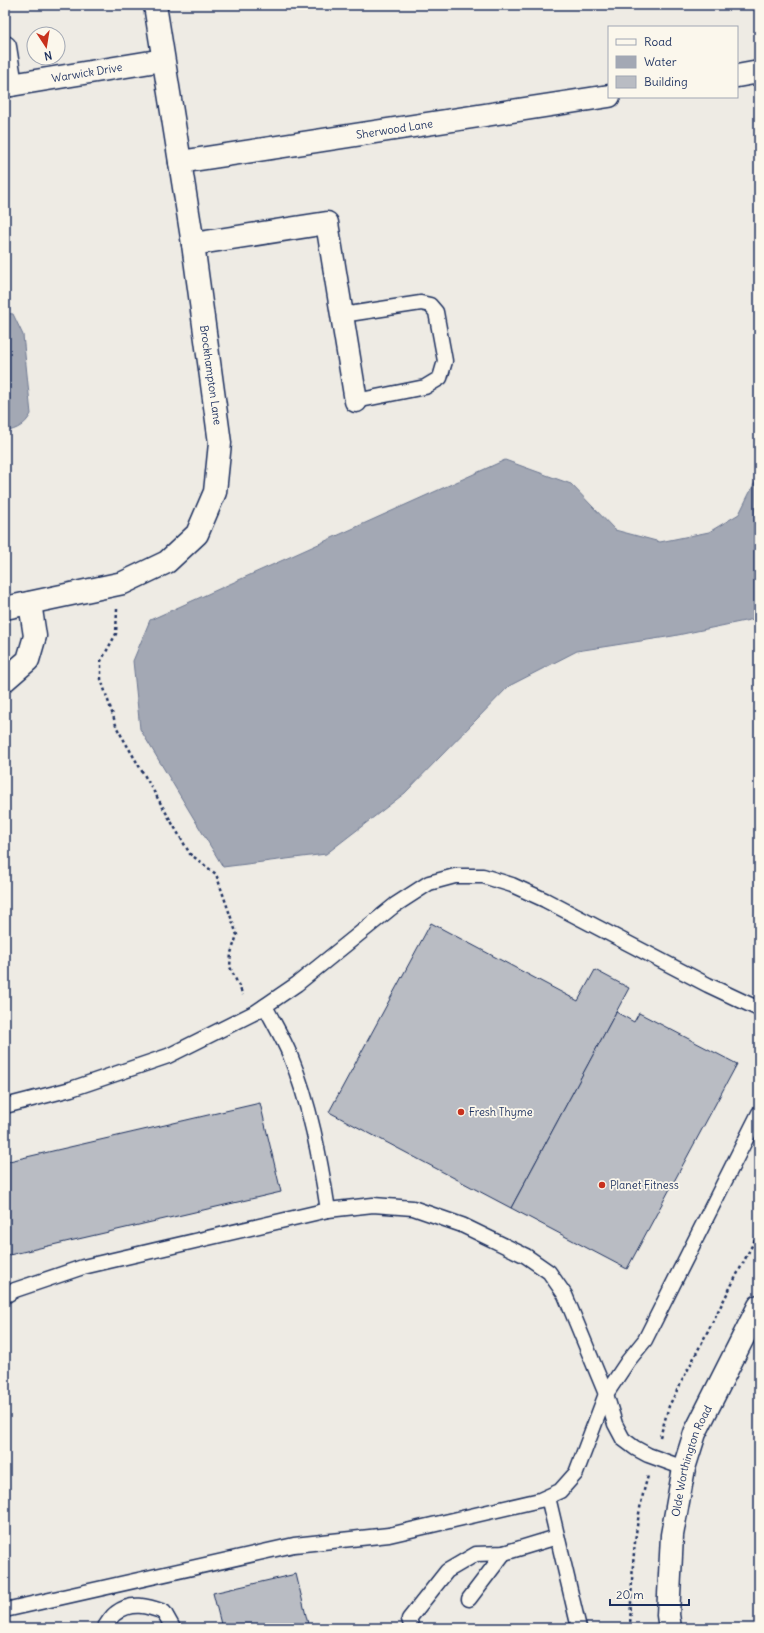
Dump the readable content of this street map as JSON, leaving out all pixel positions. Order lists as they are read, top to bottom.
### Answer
{
  "streets": {
    "street": [
      "Warwick Drive",
      "Sherwood Lane",
      "Brockhampton Lane",
      "Olde Worthington Road"
    ]
  },
  "crossings": [
    ["Warwick Drive", "Brockhampton Lane"],
    ["Sherwood Lane", "Brockhampton Lane"]
  ],
  "places": ["Fresh Thyme", "Planet Fitness"],
  "legend": ["Road", "Water", "Building"],
  "scale_bar": "20 m",
  "north": "bottom"
}
